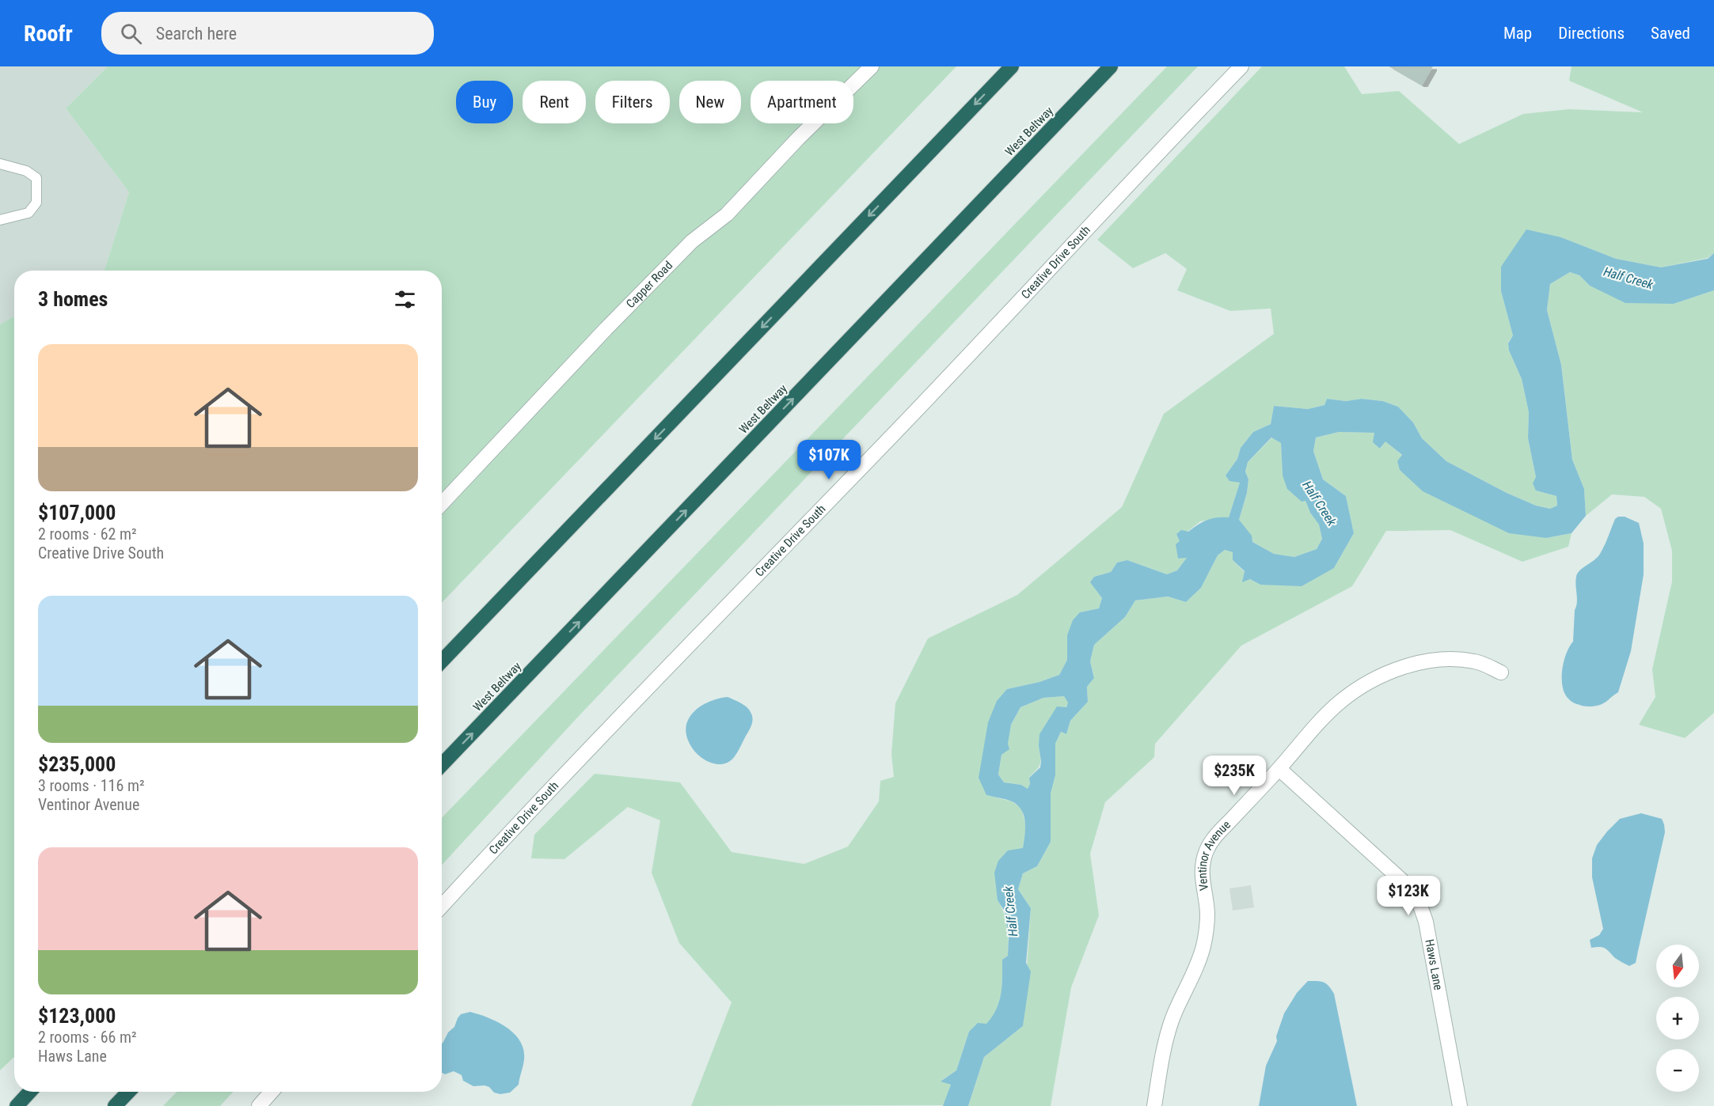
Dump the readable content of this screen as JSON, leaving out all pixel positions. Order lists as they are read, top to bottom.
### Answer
{
  "streets": {
    "highway": ["West Beltway"],
    "street": [
      "Creative Drive South",
      "Capper Road",
      "Ventinor Avenue",
      "Haws Lane"
    ]
  },
  "crossings": [
    ["Ventinor Avenue", "Haws Lane"]
  ],
  "water": ["Half Creek"],
  "north": "bottom",
  "page": {
    "header": "Roofr",
    "search": "Search here",
    "nav": ["Map", "Directions", "Saved"],
    "chip": [
      "Buy",
      "Rent",
      "Filters",
      "New",
      "Apartment"
    ],
    "heading": "3 homes",
    "list": [
      {
        "name": "$107,000",
        "note": "2 rooms · 62 m² · Creative Drive South"
      },
      {
        "name": "$235,000",
        "note": "3 rooms · 116 m² · Ventinor Avenue"
      },
      {
        "name": "$123,000",
        "note": "2 rooms · 66 m² · Haws Lane"
      }
    ],
    "price": ["$107K", "$235K", "$123K"],
    "map_buttons": ["+", "−"]
  }
}
